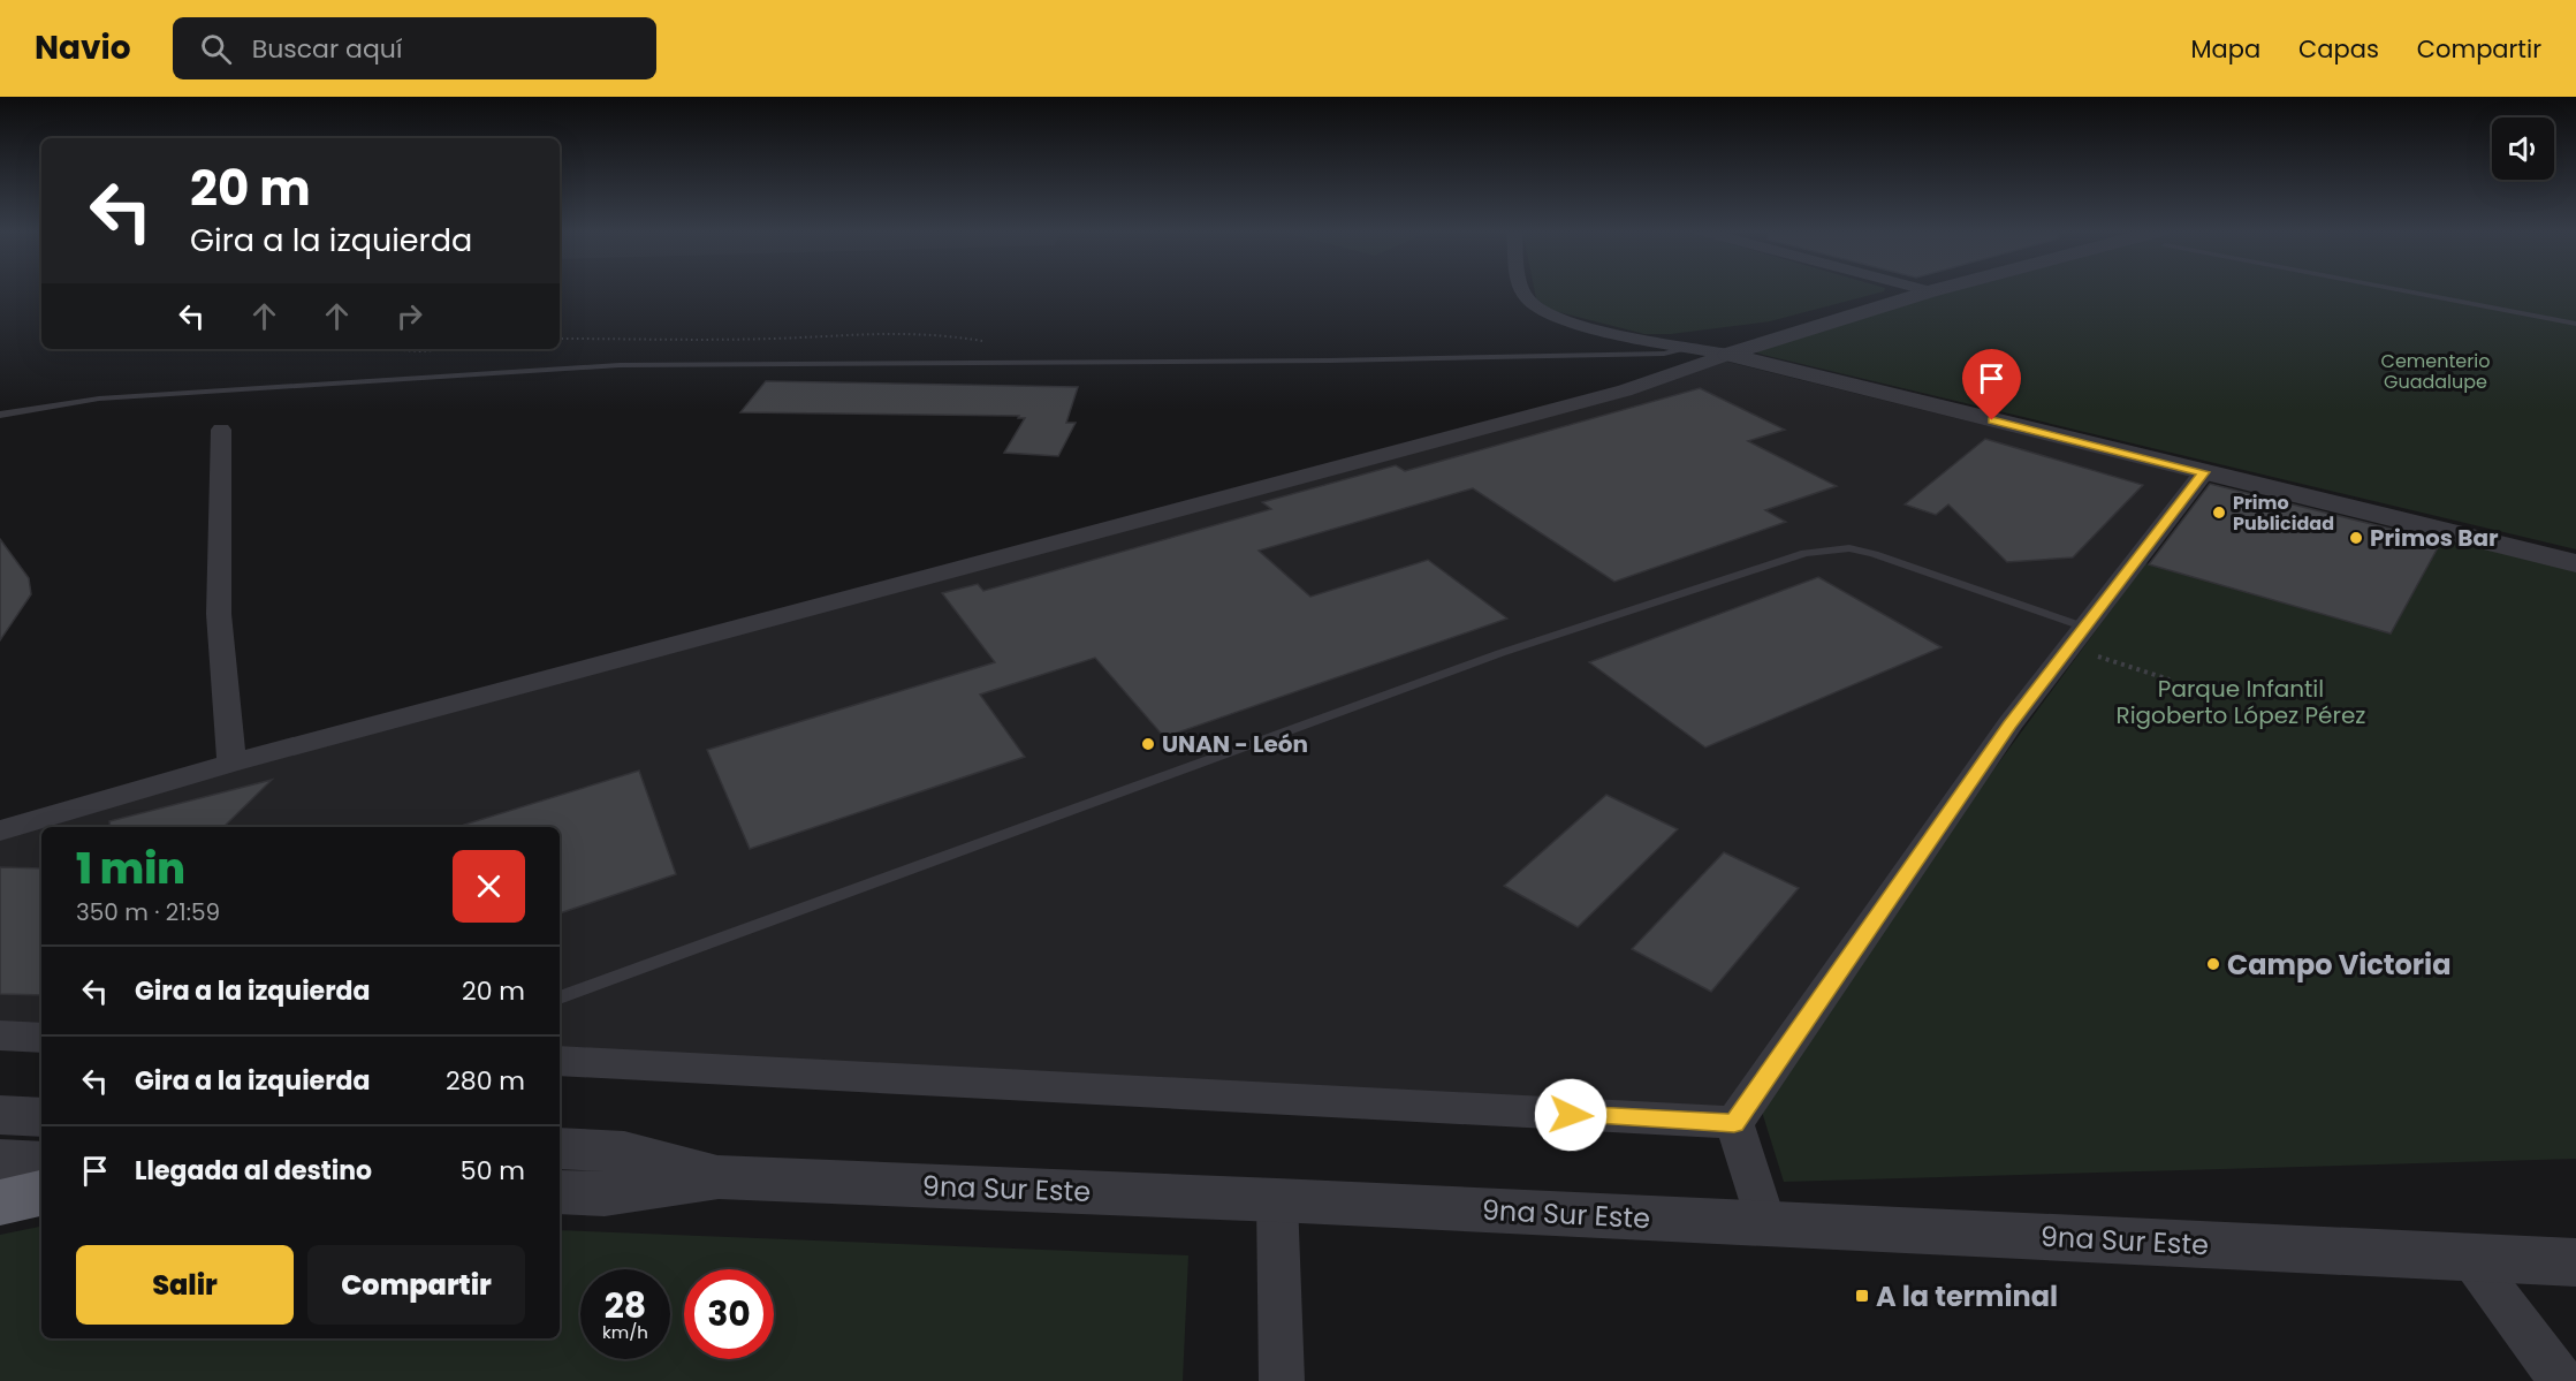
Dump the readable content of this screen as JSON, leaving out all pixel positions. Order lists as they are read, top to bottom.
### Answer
{
  "streets": {
    "street": ["9na Sur Este"]
  },
  "parks": ["Cementerio Guadalupe", "Parque Infantil Rigoberto López Pérez"],
  "places": {
    "other": [
      "Primo Publicidad",
      "Primos Bar",
      "UNAN - León",
      "Campo Victoria"
    ],
    "transit": ["A la terminal"]
  },
  "page": {
    "header": "Navio",
    "search": "Buscar aquí",
    "nav": ["Mapa", "Capas", "Compartir"],
    "turn": ["20 m", "Gira a la izquierda"],
    "heading": ["1 min", "350 m · 21:59"],
    "list": [
      {
        "name": "Gira a la izquierda",
        "value": "20 m"
      },
      {
        "name": "Gira a la izquierda",
        "value": "280 m"
      },
      {
        "name": "Llegada al destino",
        "value": "50 m"
      }
    ],
    "buttons": ["Salir", "Compartir"],
    "speed": "28 km/h",
    "limit": "30"
  }
}
